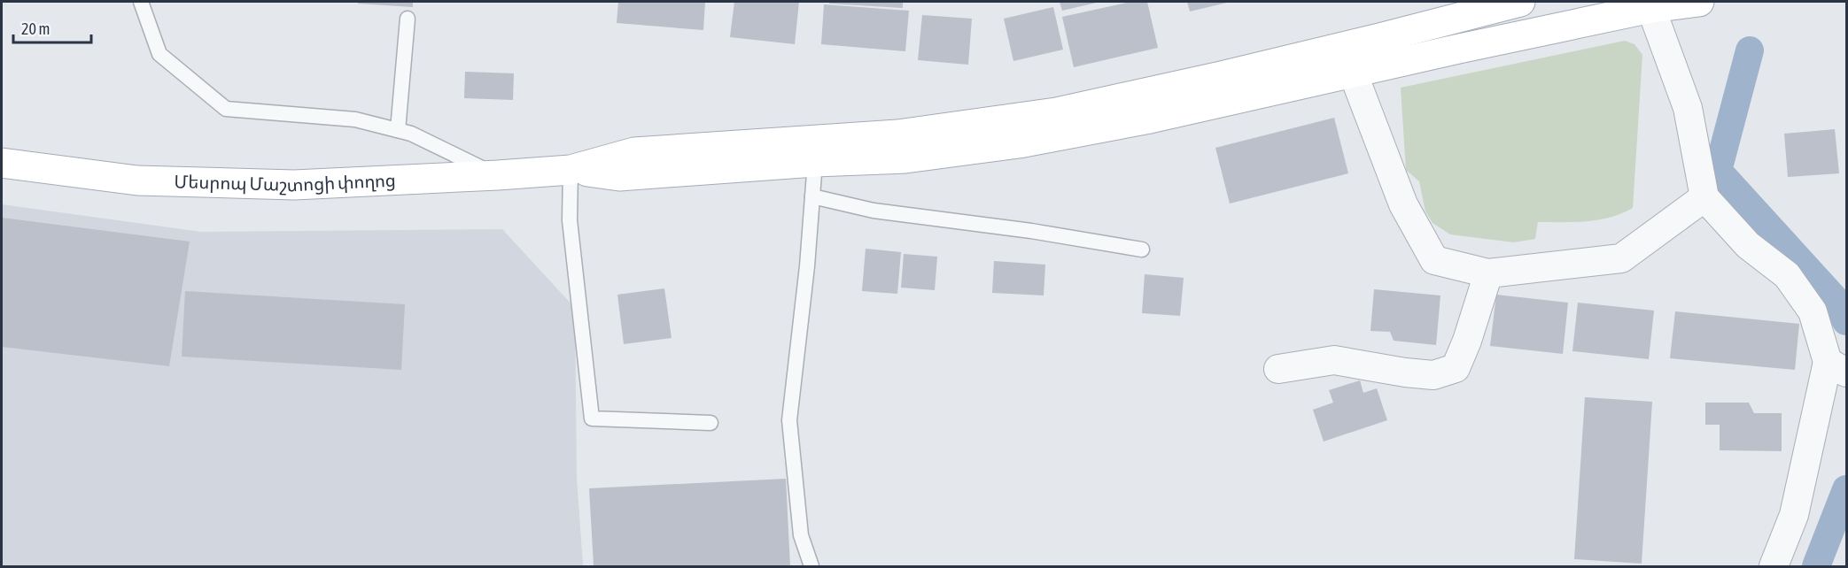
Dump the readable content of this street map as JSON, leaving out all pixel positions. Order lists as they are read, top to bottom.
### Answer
{
  "streets": {
    "main road": ["Մեսրոպ Մաշտոցի փողոց"]
  },
  "scale_bar": "20 m"
}
